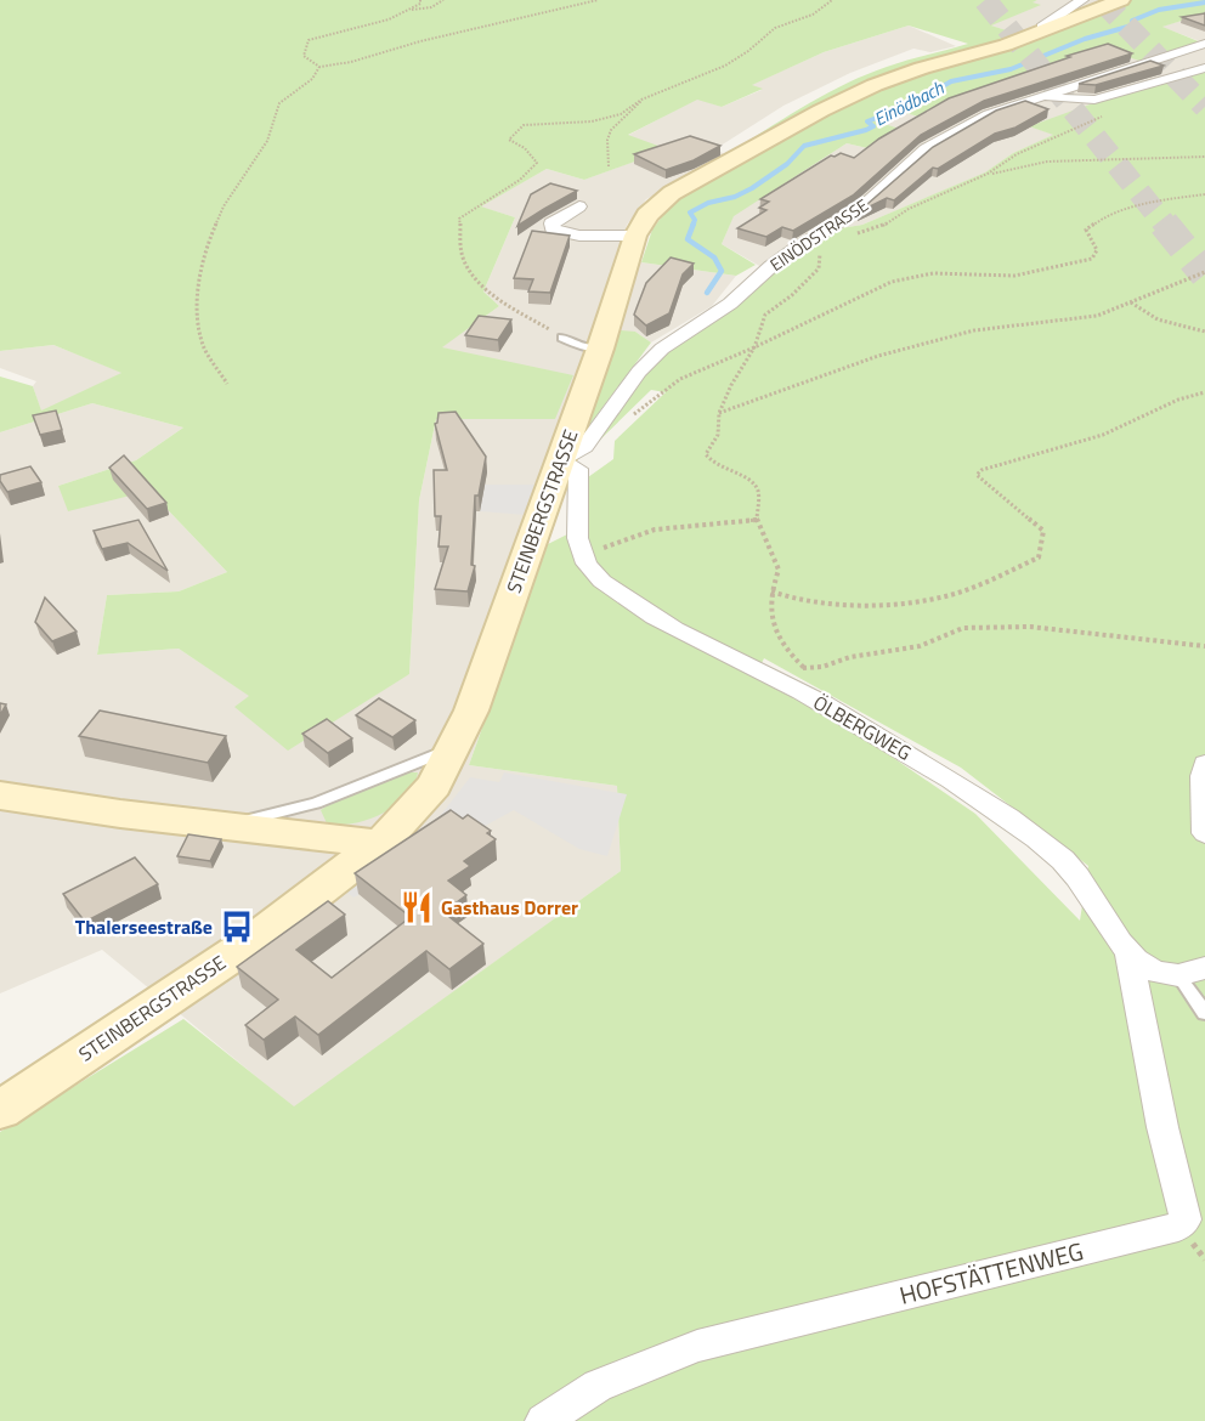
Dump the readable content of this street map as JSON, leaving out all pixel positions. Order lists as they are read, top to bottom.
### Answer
{
  "streets": {
    "main road": ["STEINBERGSTRASSE"],
    "street": ["EINÖDSTRASSE", "ÖLBERGWEG", "HOFSTÄTTENWEG"]
  },
  "crossings": [
    ["EINÖDSTRASSE", "STEINBERGSTRASSE"],
    ["EINÖDSTRASSE", "ÖLBERGWEG"],
    ["STEINBERGSTRASSE", "ÖLBERGWEG"],
    ["ÖLBERGWEG", "HOFSTÄTTENWEG"]
  ],
  "water": ["Einödbach"],
  "places": {
    "restaurant": ["Gasthaus Dorrer"],
    "bus stop": ["Thalerseestraße"]
  }
}
